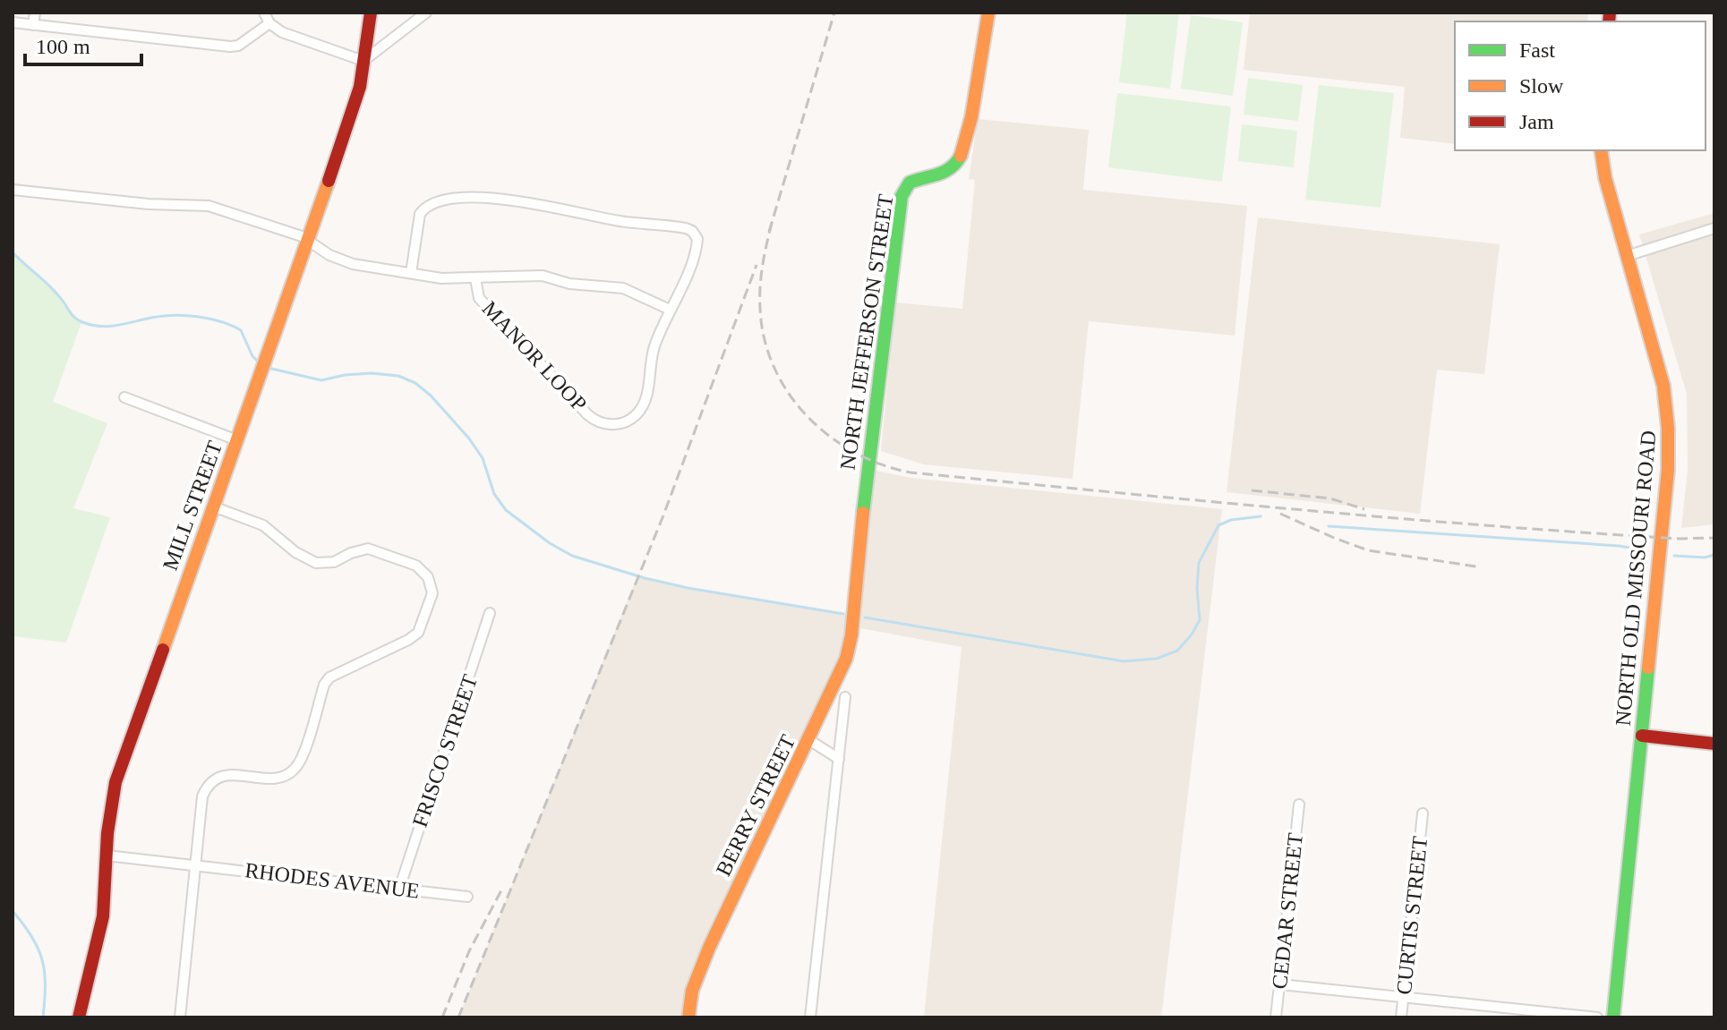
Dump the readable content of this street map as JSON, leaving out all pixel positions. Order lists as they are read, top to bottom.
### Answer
{
  "streets": {
    "street": [
      "NORTH JEFFERSON STREET",
      "MANOR LOOP",
      "MILL STREET",
      "NORTH OLD MISSOURI ROAD",
      "FRISCO STREET",
      "BERRY STREET",
      "RHODES AVENUE",
      "CEDAR STREET",
      "CURTIS STREET"
    ]
  },
  "crossings": [
    ["NORTH JEFFERSON STREET", "BERRY STREET"],
    ["MILL STREET", "RHODES AVENUE"],
    ["FRISCO STREET", "RHODES AVENUE"]
  ],
  "legend": ["Fast", "Slow", "Jam"],
  "scale_bar": "100 m"
}
